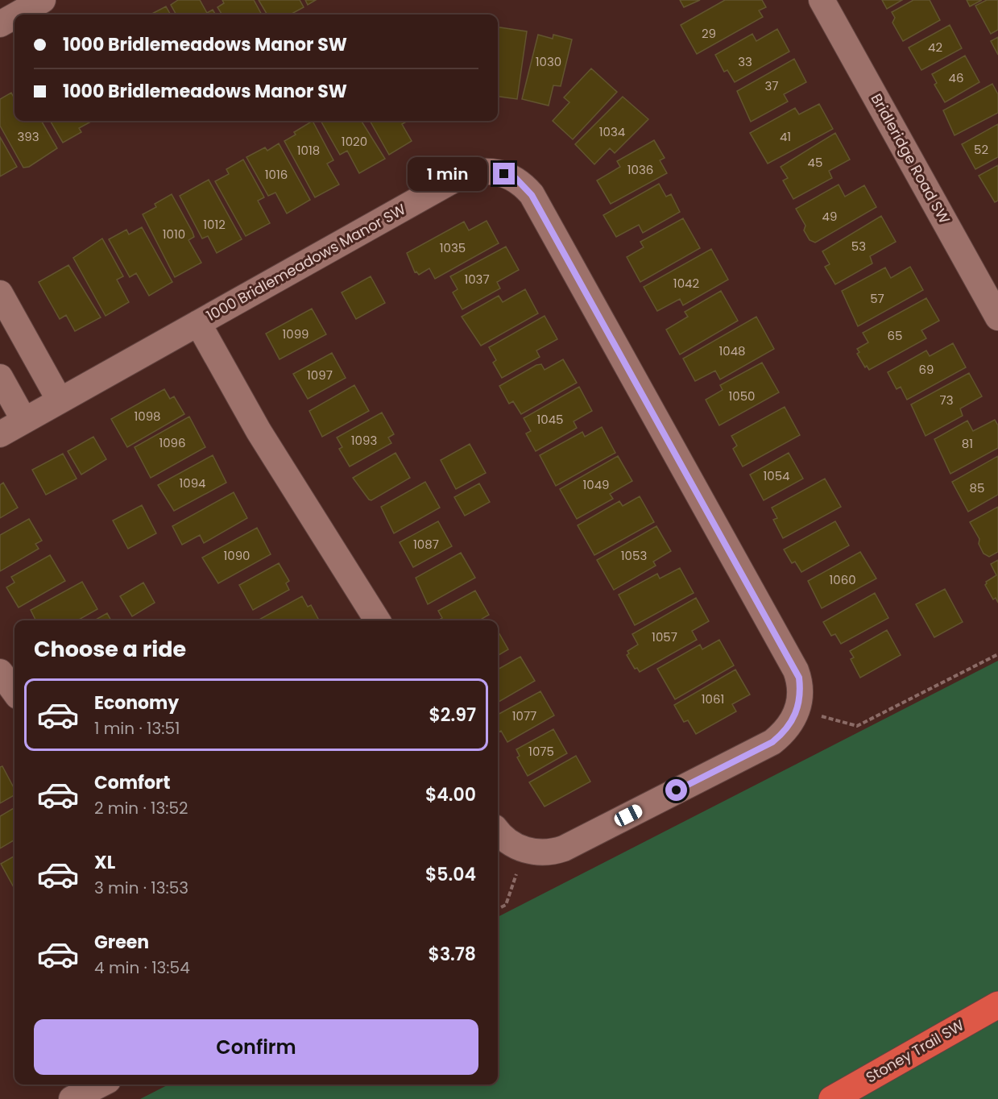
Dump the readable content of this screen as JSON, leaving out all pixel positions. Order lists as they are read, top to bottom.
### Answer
{
  "streets": {
    "highway": ["Stoney Trail SW"],
    "street": ["Bridleridge Road SW", "1000 Bridlemeadows Manor SW"]
  },
  "house_numbers": [
    "29",
    "42",
    "1030",
    "33",
    "46",
    "37",
    "1034",
    "393",
    "41",
    "1020",
    "52",
    "1018",
    "45",
    "1036",
    "1016",
    "49",
    "1012",
    "1010",
    "53",
    "1035",
    "1037",
    "1042",
    "57",
    "1099",
    "65",
    "1048",
    "69",
    "1097",
    "1050",
    "73",
    "1098",
    "1045",
    "1093",
    "1096",
    "81",
    "1054",
    "1094",
    "1049",
    "85",
    "1087",
    "1090",
    "1053",
    "1060",
    "1057",
    "1061",
    "1077",
    "1075"
  ],
  "page": {
    "banner": ["1000 Bridlemeadows Manor SW", "1000 Bridlemeadows Manor SW"],
    "bubble": "1 min",
    "heading": "Choose a ride",
    "list": [
      {
        "name": "Economy",
        "note": "1 min · 13:51",
        "value": "$2.97"
      },
      {
        "name": "Comfort",
        "note": "2 min · 13:52",
        "value": "$4.00"
      },
      {
        "name": "XL",
        "note": "3 min · 13:53",
        "value": "$5.04"
      },
      {
        "name": "Green",
        "note": "4 min · 13:54",
        "value": "$3.78"
      }
    ],
    "buttons": "Confirm"
  }
}
